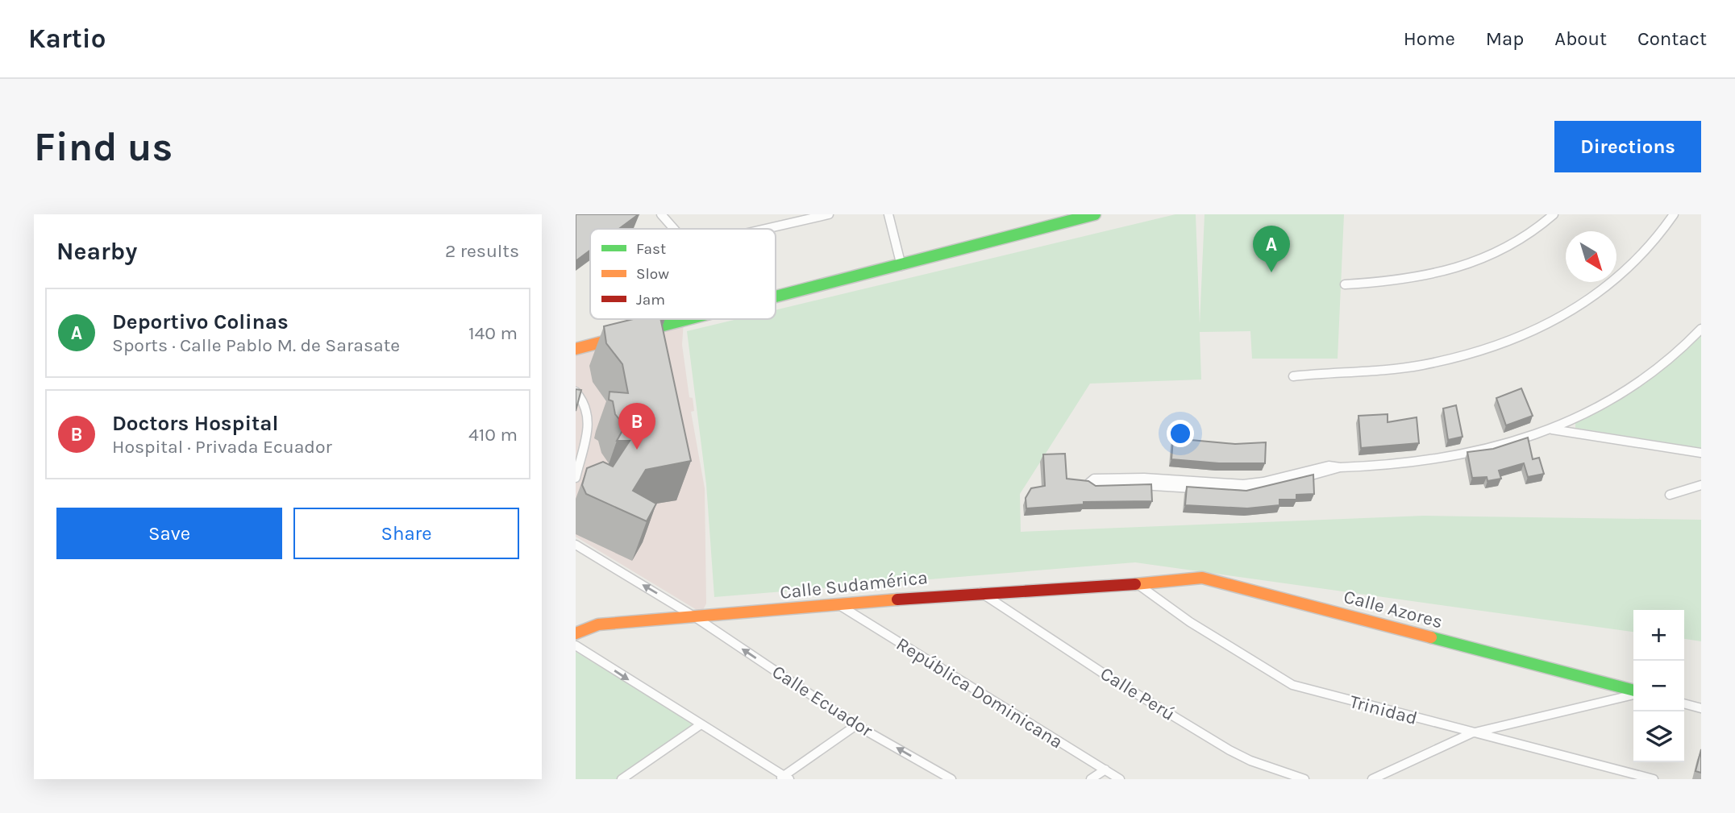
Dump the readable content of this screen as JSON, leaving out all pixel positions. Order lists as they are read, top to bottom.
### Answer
{
  "streets": {
    "street": [
      "Calle Sudamérica",
      "Calle Azores",
      "República Dominicana",
      "Calle Perú",
      "Calle Ecuador",
      "Trinidad"
    ]
  },
  "crossings": [
    ["Calle Sudamérica", "Calle Azores"],
    ["Calle Sudamérica", "República Dominicana"],
    ["Calle Sudamérica", "Calle Perú"],
    ["Calle Sudamérica", "Calle Ecuador"],
    ["Calle Sudamérica", "Trinidad"],
    ["Calle Azores", "Trinidad"]
  ],
  "one_way": ["Calle Ecuador"],
  "legend": ["Fast", "Slow", "Jam"],
  "north": "bottom right",
  "page": {
    "header": "Kartio",
    "nav": [
      "Home",
      "Map",
      "About",
      "Contact"
    ],
    "buttons": [
      "Directions",
      ["Save", "Share"]
    ],
    "title": "Find us",
    "heading": ["Nearby", "2 results"],
    "pins": ["A", "B"],
    "list": [
      {
        "mark": "A",
        "name": "Deportivo Colinas",
        "note": "Sports · Calle Pablo M. de Sarasate",
        "value": "140 m"
      },
      {
        "mark": "B",
        "name": "Doctors Hospital",
        "note": "Hospital · Privada Ecuador",
        "value": "410 m"
      }
    ],
    "map_buttons": ["+", "−"]
  }
}
